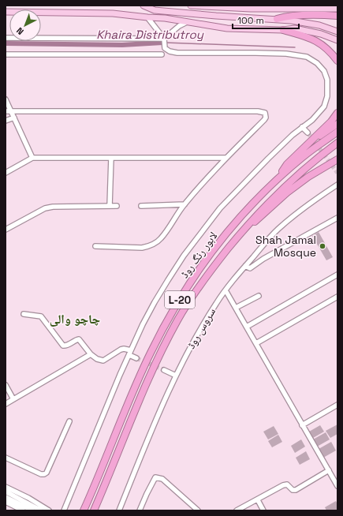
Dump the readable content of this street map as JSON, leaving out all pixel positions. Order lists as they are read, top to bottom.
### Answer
{
  "streets": {
    "highway": ["لاہور رنگ روڈ", "L-20"],
    "street": ["سروس روڈ"]
  },
  "districts": ["چاچو والی"],
  "water": ["Khaira Distributroy"],
  "places": ["Shah Jamal Mosque"],
  "scale_bar": "100 m",
  "north": "bottom left"
}
